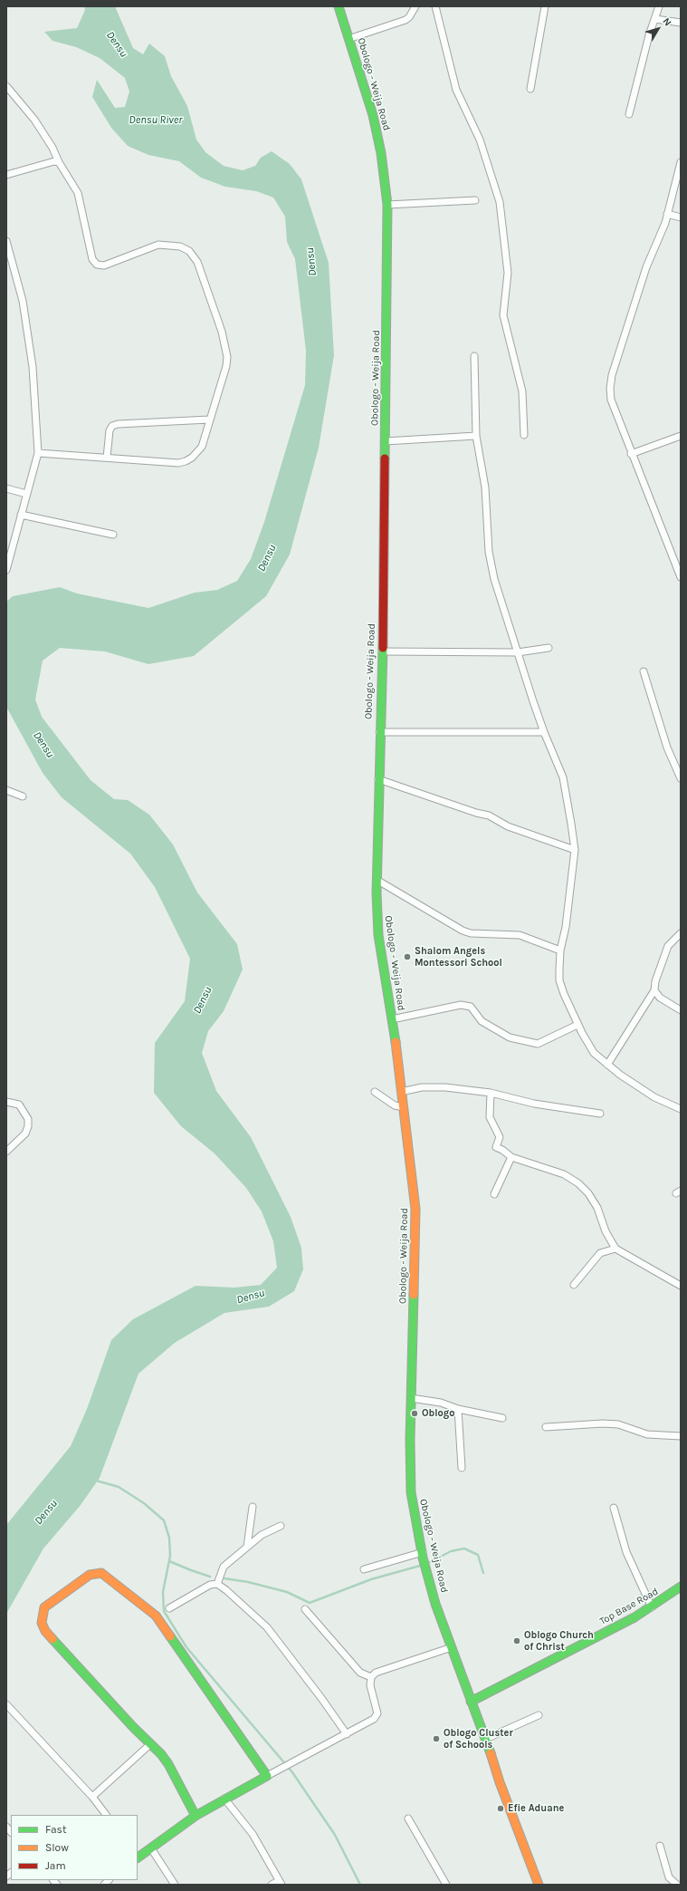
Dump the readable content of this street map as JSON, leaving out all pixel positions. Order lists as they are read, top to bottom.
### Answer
{
  "streets": {
    "street": ["Obologo - Weija Road", "Top Base Road"]
  },
  "crossings": [
    ["Obologo - Weija Road", "Top Base Road"]
  ],
  "water": ["Densu", "Densu River"],
  "places": [
    "Shalom Angels Montessori School",
    "Oblogo",
    "Oblogo Church of Christ",
    "Oblogo Cluster of Schools",
    "Efie Aduane"
  ],
  "legend": ["Fast", "Slow", "Jam"],
  "north": "top right"
}
